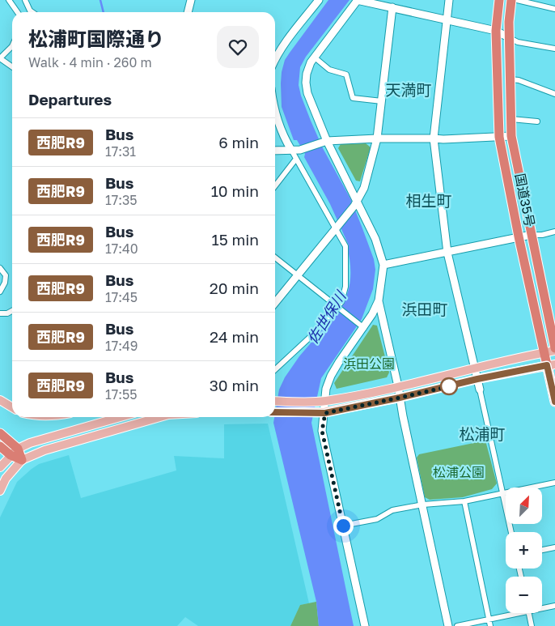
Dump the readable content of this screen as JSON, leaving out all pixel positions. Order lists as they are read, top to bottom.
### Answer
{
  "streets": {
    "highway": ["国道35号"]
  },
  "districts": [
    "天満町",
    "相生町",
    "浜田町",
    "松浦町"
  ],
  "water": ["佐世保川"],
  "parks": ["浜田公園", "松浦公園"],
  "lines": ["bus line 西肥R9"],
  "north": "top right",
  "page": {
    "heading": [
      ["松浦町国際通り", "Walk · 4 min · 260 m"],
      "Departures"
    ],
    "list": [
      {
        "mark": "西肥R9",
        "name": "Bus",
        "note": "17:31",
        "value": "6 min"
      },
      {
        "mark": "西肥R9",
        "name": "Bus",
        "note": "17:35",
        "value": "10 min"
      },
      {
        "mark": "西肥R9",
        "name": "Bus",
        "note": "17:40",
        "value": "15 min"
      },
      {
        "mark": "西肥R9",
        "name": "Bus",
        "note": "17:45",
        "value": "20 min"
      },
      {
        "mark": "西肥R9",
        "name": "Bus",
        "note": "17:49",
        "value": "24 min"
      },
      {
        "mark": "西肥R9",
        "name": "Bus",
        "note": "17:55",
        "value": "30 min"
      }
    ],
    "map_buttons": ["+", "−"]
  }
}
